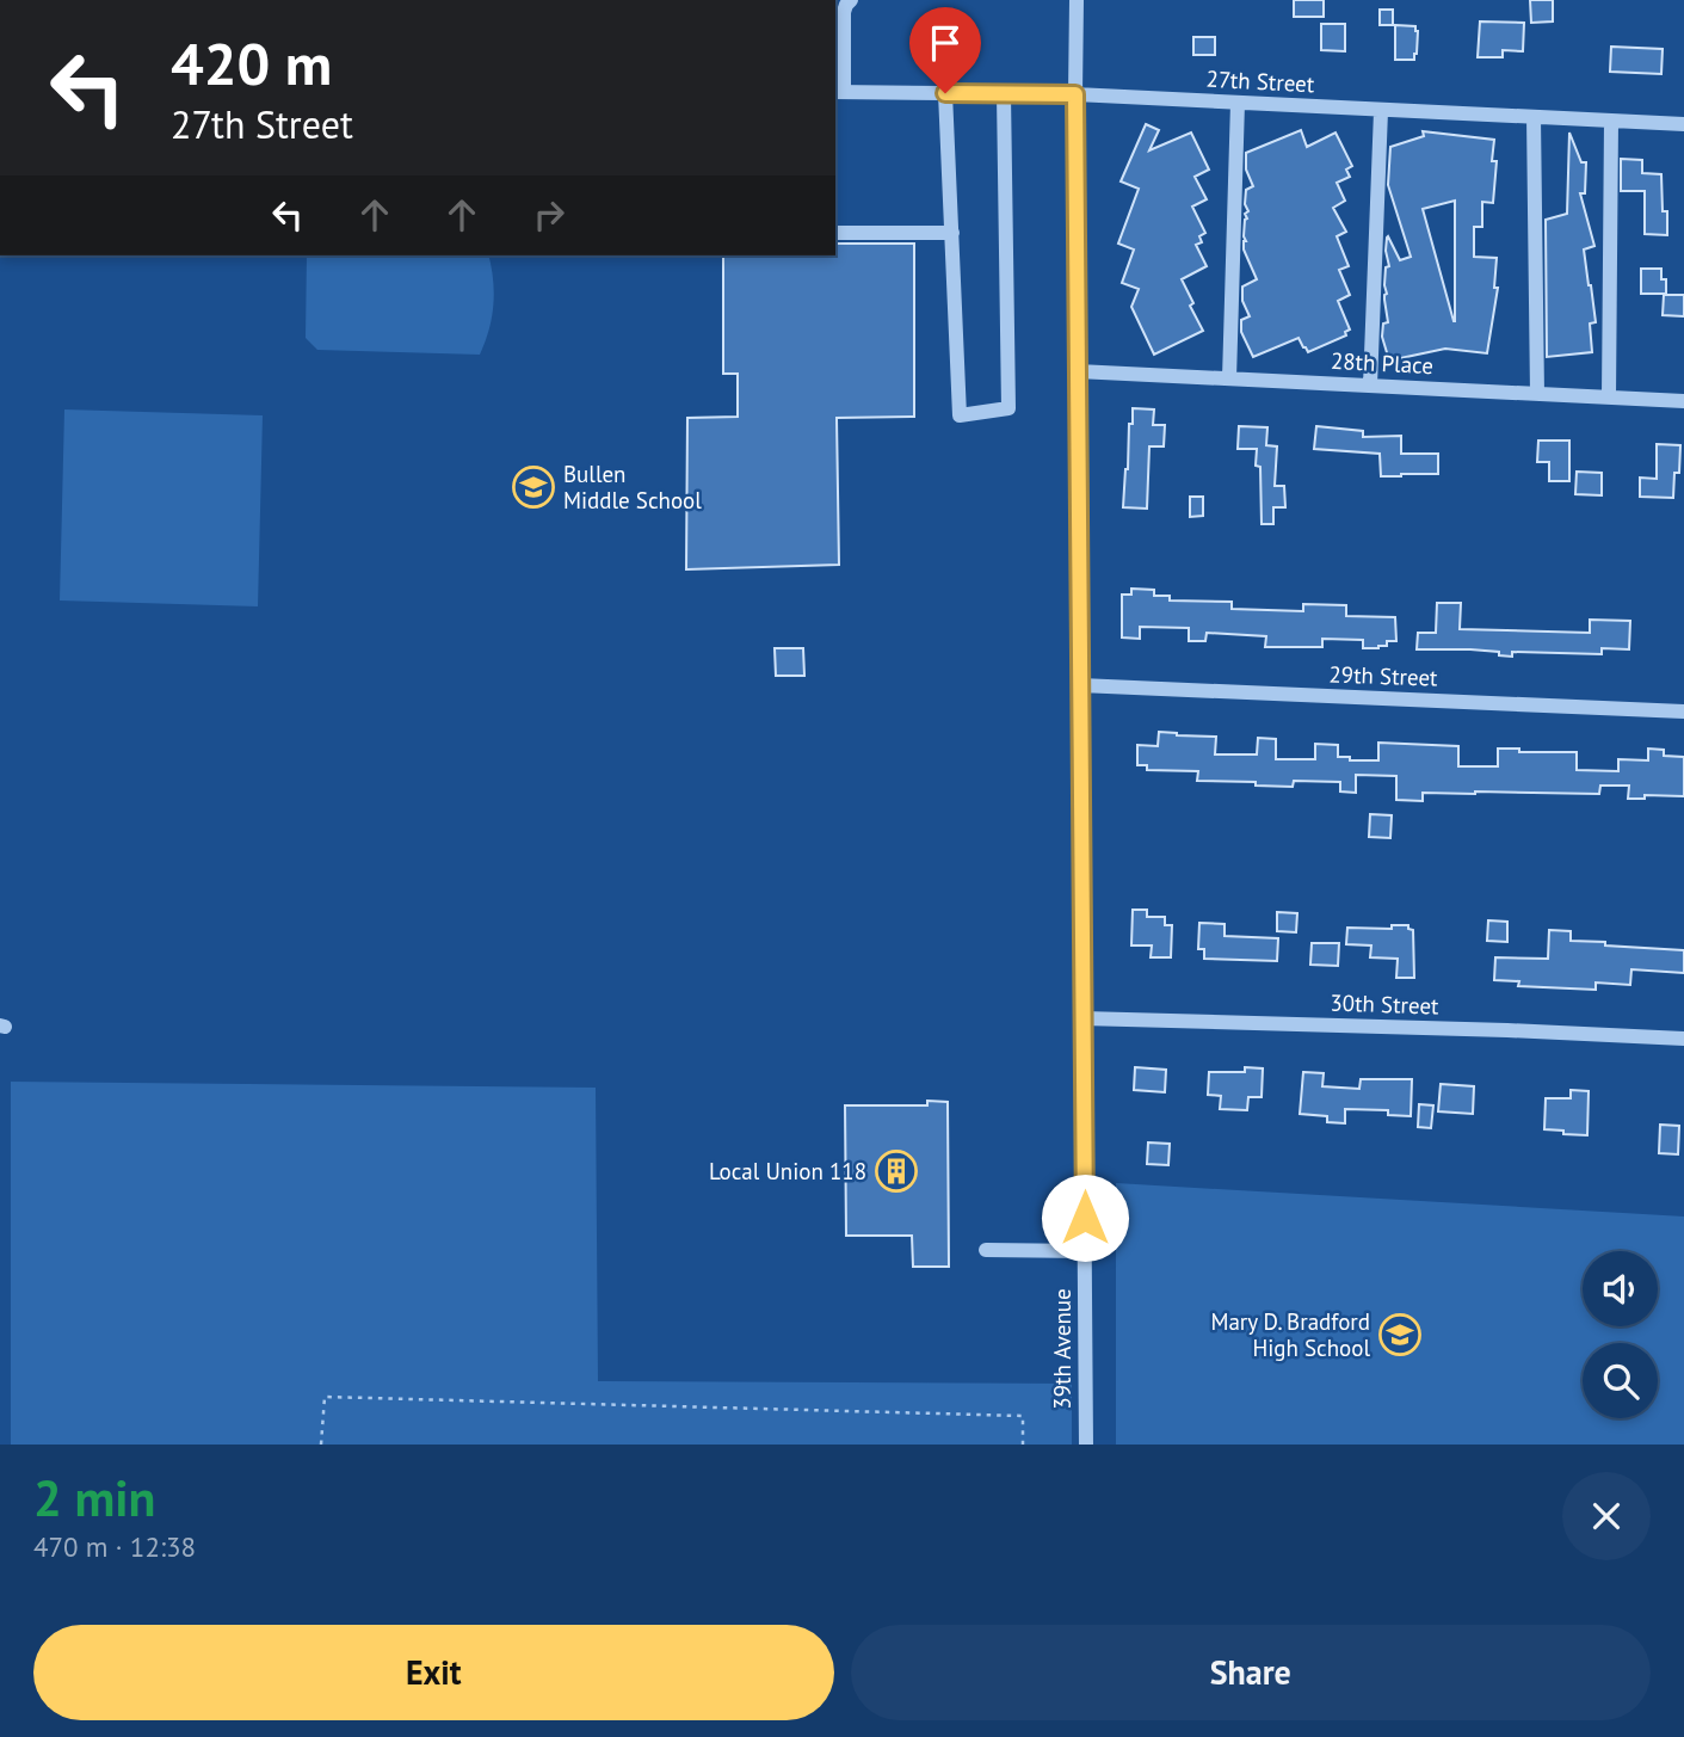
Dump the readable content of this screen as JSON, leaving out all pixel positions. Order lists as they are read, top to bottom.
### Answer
{
  "streets": {
    "street": [
      "27th Street",
      "28th Place",
      "29th Street",
      "30th Street",
      "39th Avenue"
    ]
  },
  "crossings": [
    ["27th Street", "39th Avenue"],
    ["28th Place", "39th Avenue"],
    ["29th Street", "39th Avenue"],
    ["30th Street", "39th Avenue"]
  ],
  "places": {
    "school or university": ["Bullen Middle School", "Mary D. Bradford High School"],
    "building": ["Local Union 118"]
  },
  "page": {
    "turn": ["420 m", "27th Street"],
    "heading": ["2 min", "470 m · 12:38"],
    "buttons": ["Exit", "Share"]
  }
}
